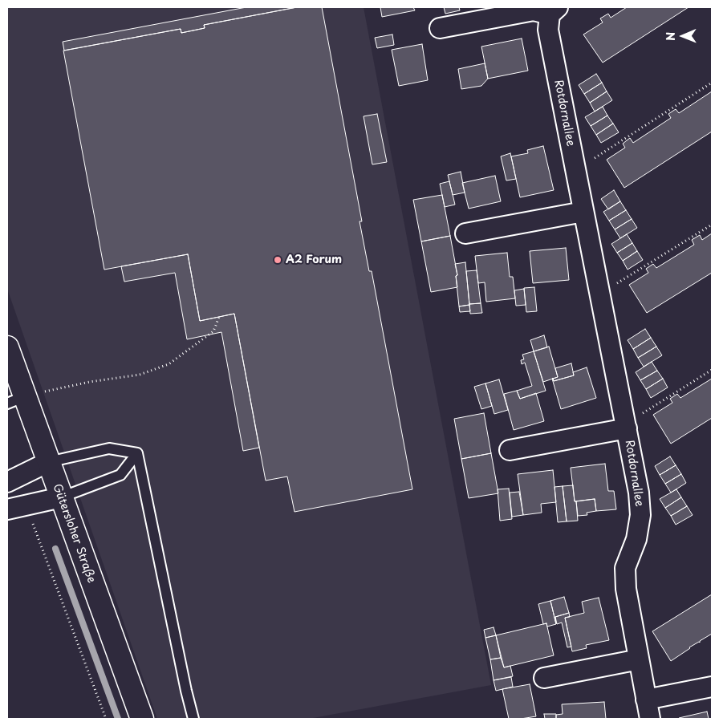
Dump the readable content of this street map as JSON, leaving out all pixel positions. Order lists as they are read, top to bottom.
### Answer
{
  "streets": {
    "main road": ["Gütersloher Straße"],
    "street": ["Rotdornallee"]
  },
  "places": ["A2 Forum"],
  "north": "left"
}
